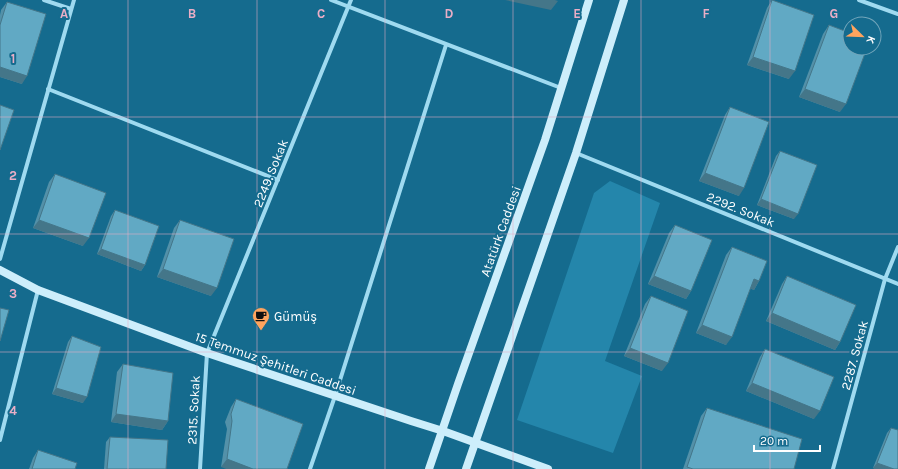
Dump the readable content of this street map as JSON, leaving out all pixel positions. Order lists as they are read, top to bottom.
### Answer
{
  "streets": {
    "main road": ["Atatürk Caddesi", "15 Temmuz Şehitleri Caddesi"],
    "street": [
      "2249. Sokak",
      "2292. Sokak",
      "2287. Sokak",
      "2315. Sokak"
    ]
  },
  "crossings": [
    ["2249. Sokak", "15 Temmuz Şehitleri Caddesi"],
    ["2249. Sokak", "2315. Sokak"],
    ["2292. Sokak", "2287. Sokak"],
    ["Atatürk Caddesi", "15 Temmuz Şehitleri Caddesi"],
    ["15 Temmuz Şehitleri Caddesi", "2315. Sokak"]
  ],
  "places": {
    "cafe": ["Gümüş"]
  },
  "scale_bar": "20 m",
  "north": "bottom right",
  "grid": {
    "columns": [
      "A",
      "B",
      "C",
      "D",
      "E",
      "F",
      "G"
    ],
    "rows": [
      "1",
      "2",
      "3",
      "4"
    ]
  }
}
